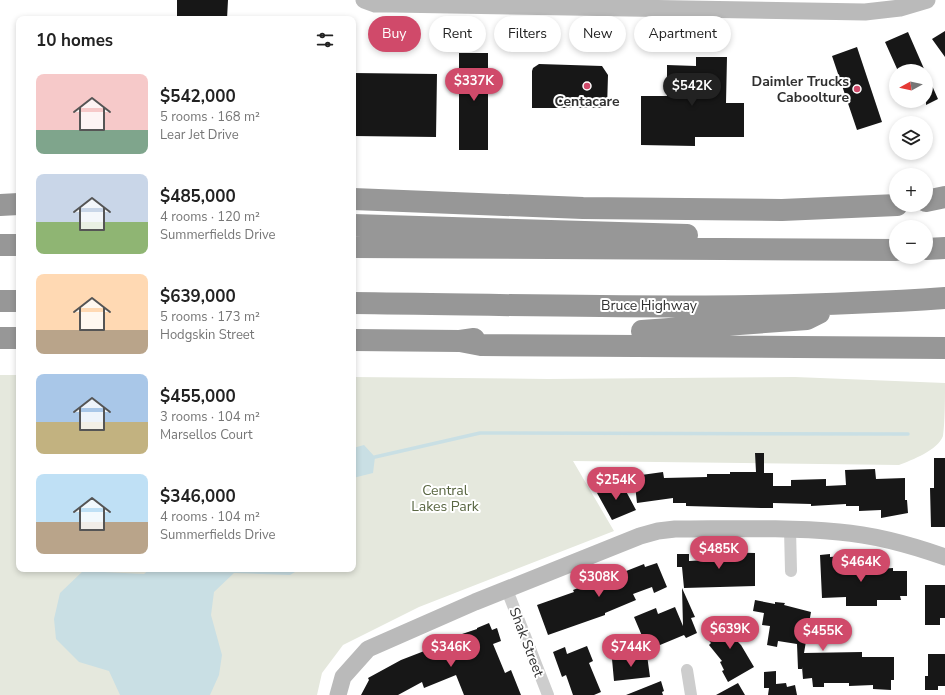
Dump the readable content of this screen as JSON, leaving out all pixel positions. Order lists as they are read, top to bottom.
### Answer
{
  "streets": {
    "highway": ["Bruce Highway"],
    "street": ["Shak Street"]
  },
  "parks": ["Central Lakes Park"],
  "places": ["Centacare", "Daimler Trucks Caboolture"],
  "north": "left",
  "page": {
    "chip": [
      "Buy",
      "Rent",
      "Filters",
      "New",
      "Apartment"
    ],
    "heading": "10 homes",
    "map_buttons": ["+", "−"],
    "list": [
      {
        "name": "$542,000",
        "note": "5 rooms · 168 m² · Lear Jet Drive"
      },
      {
        "name": "$485,000",
        "note": "4 rooms · 120 m² · Summerfields Drive"
      },
      {
        "name": "$639,000",
        "note": "5 rooms · 173 m² · Hodgskin Street"
      },
      {
        "name": "$455,000",
        "note": "3 rooms · 104 m² · Marsellos Court"
      },
      {
        "name": "$346,000",
        "note": "4 rooms · 104 m² · Summerfields Drive"
      }
    ],
    "price": [
      "$337K",
      "$542K",
      "$254K",
      "$485K",
      "$464K",
      "$308K",
      "$639K",
      "$455K",
      "$346K",
      "$744K"
    ]
  }
}
